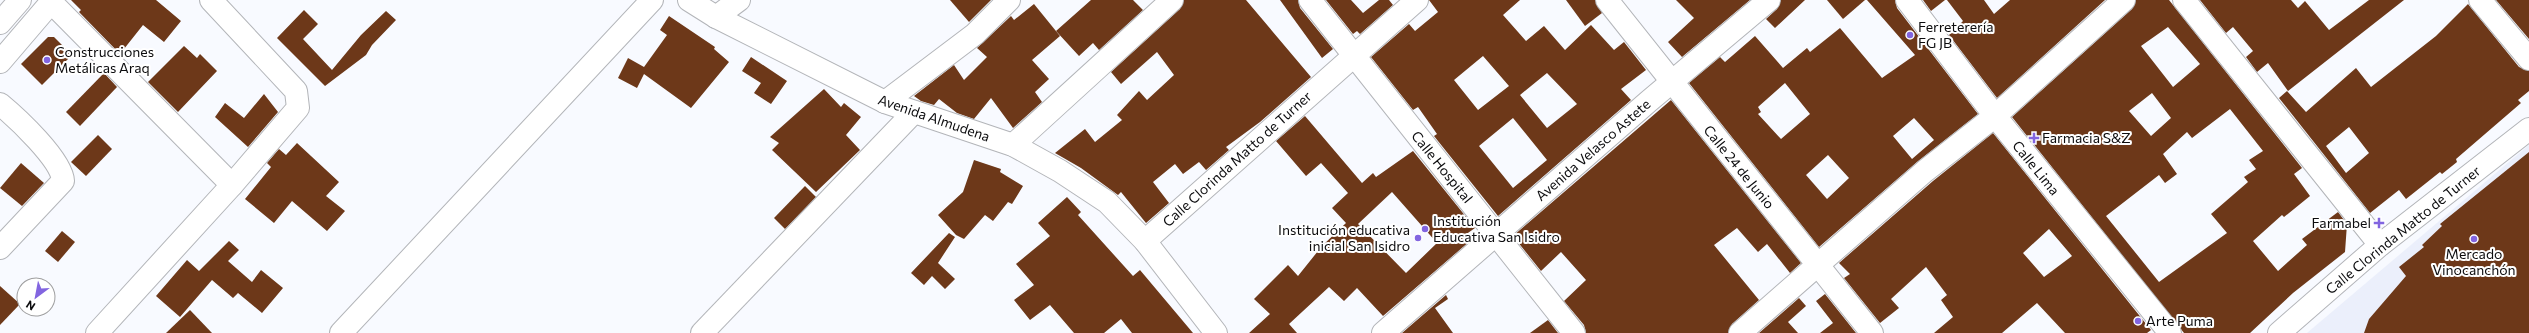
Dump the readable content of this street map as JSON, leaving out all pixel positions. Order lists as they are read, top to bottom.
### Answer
{
  "streets": {
    "street": [
      "Avenida Almudena",
      "Avenida Velasco Astete",
      "Calle Clorinda Matto de Turner",
      "Calle Hospital",
      "Calle 24 de Junio",
      "Calle Lima"
    ]
  },
  "crossings": [
    ["Avenida Almudena", "Calle Clorinda Matto de Turner"],
    ["Avenida Velasco Astete", "Calle Hospital"],
    ["Avenida Velasco Astete", "Calle 24 de Junio"],
    ["Calle Clorinda Matto de Turner", "Calle Hospital"]
  ],
  "places": {
    "other": [
      "Ferreterería FG JB",
      "Construcciones Metálicas Araq",
      "Institución Educativa San Isidro",
      "Institución educativa inicial San Isidro",
      "Mercado Vinocanchón",
      "Arte Puma"
    ],
    "health": ["Farmacia S&Z", "Farmabel"]
  },
  "north": "bottom left"
}
